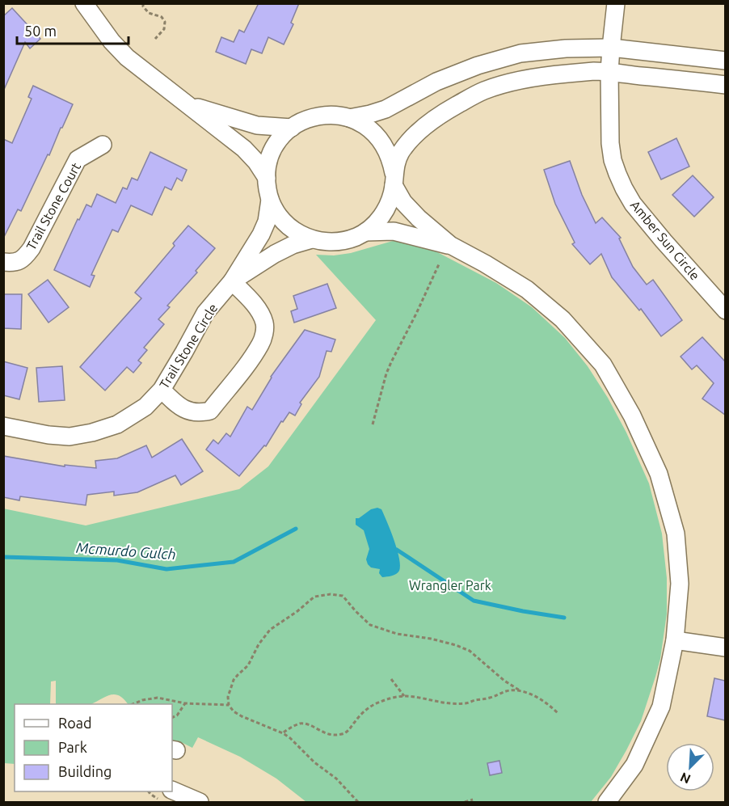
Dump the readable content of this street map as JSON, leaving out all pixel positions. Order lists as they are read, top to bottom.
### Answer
{
  "streets": {
    "street": ["Trail Stone Court", "Amber Sun Circle", "Trail Stone Circle"]
  },
  "water": ["Mcmurdo Gulch"],
  "parks": ["Wrangler Park"],
  "legend": ["Road", "Park", "Building"],
  "scale_bar": "50 m",
  "north": "bottom left"
}
